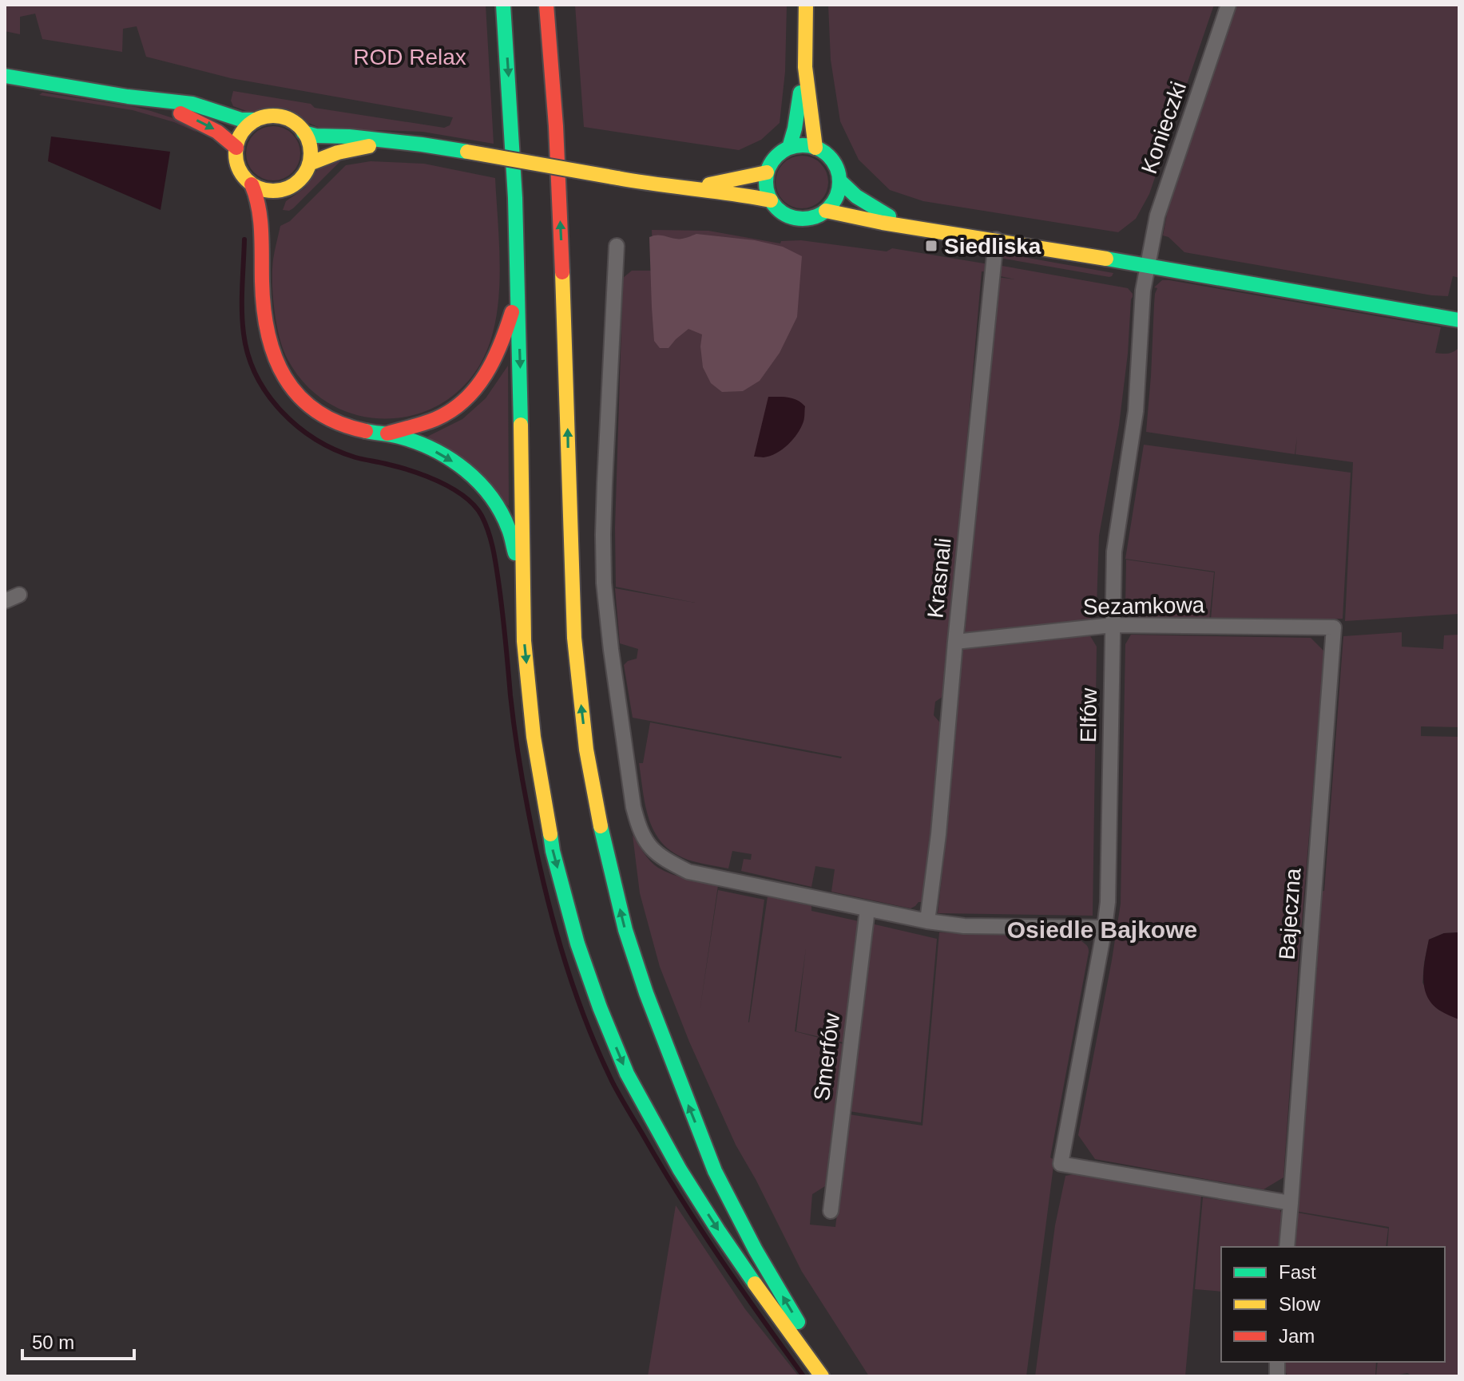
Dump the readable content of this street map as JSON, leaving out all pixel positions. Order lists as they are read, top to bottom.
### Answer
{
  "streets": {
    "street": [
      "Konieczki",
      "Krasnali",
      "Sezamkowa",
      "Elfów",
      "Bajeczna",
      "Smerfów"
    ]
  },
  "crossings": [
    ["Konieczki", "Elfów"],
    ["Krasnali", "Sezamkowa"],
    ["Sezamkowa", "Elfów"],
    ["Sezamkowa", "Bajeczna"],
    ["Elfów", "Bajeczna"]
  ],
  "districts": ["Osiedle Bajkowe"],
  "parks": ["ROD Relax"],
  "places": {
    "transit": ["Siedliska"]
  },
  "legend": ["Fast", "Slow", "Jam"],
  "scale_bar": "50 m"
}
